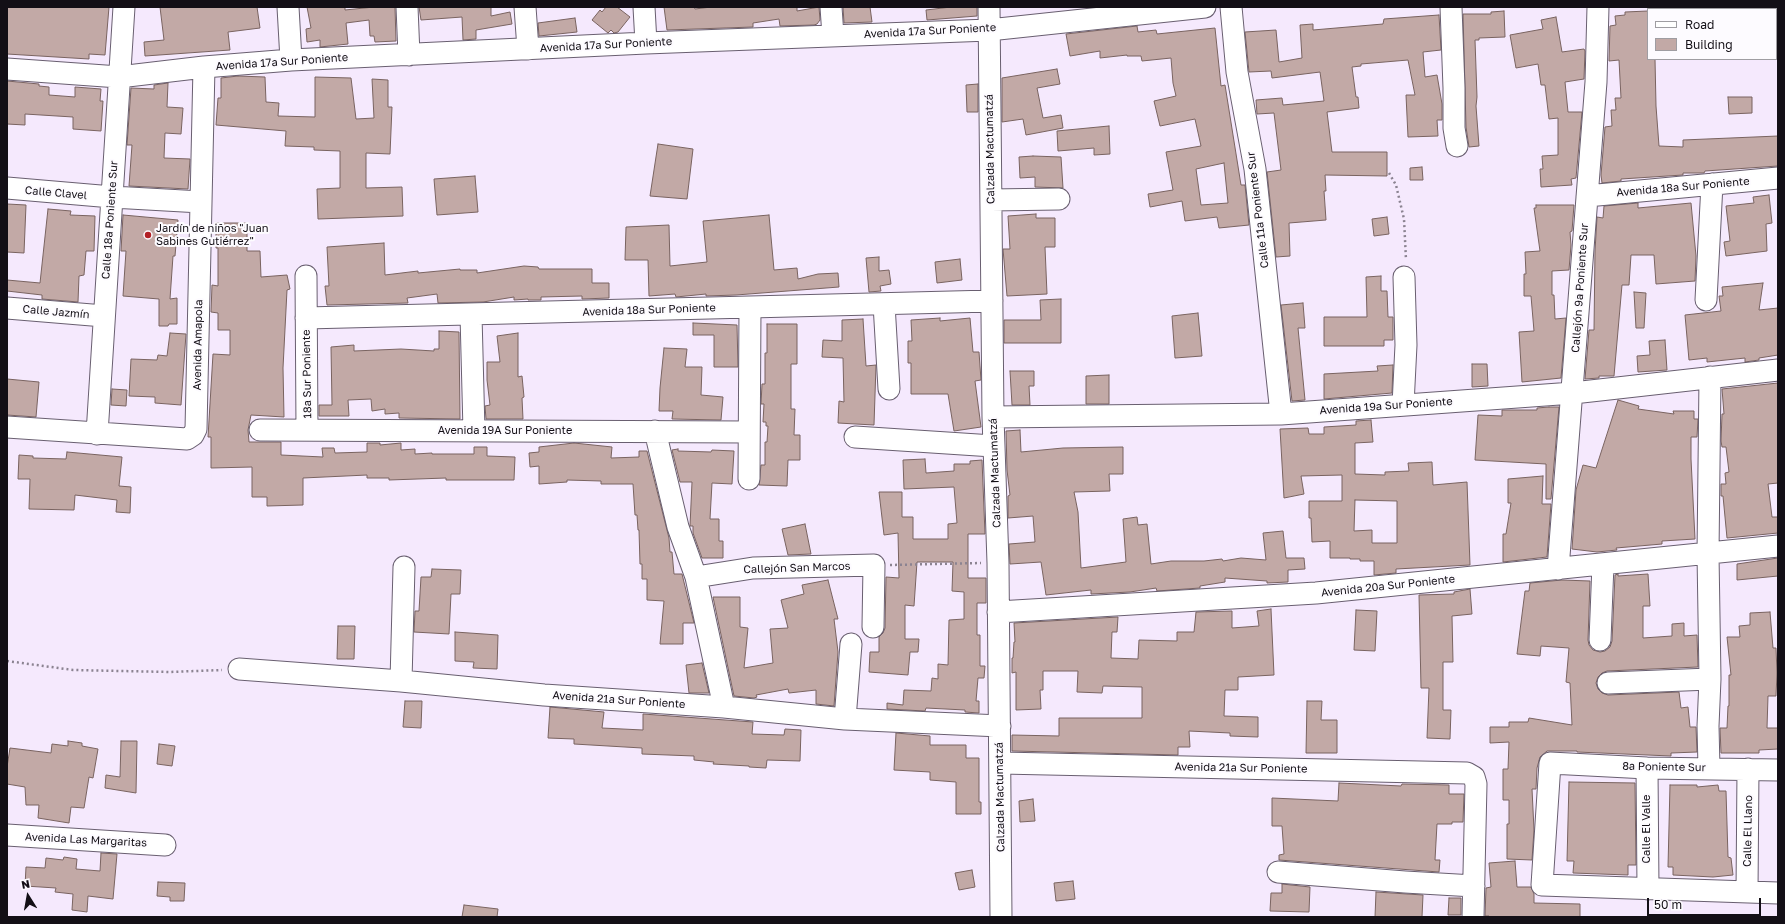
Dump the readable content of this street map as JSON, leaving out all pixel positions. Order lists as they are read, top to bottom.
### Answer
{
  "streets": {
    "street": [
      "Avenida 17a Sur Poniente",
      "Calzada Mactumatzá",
      "Avenida 18a Sur Poniente",
      "Calle Clavel",
      "Calle 11a Poniente Sur",
      "Calle 18a Poniente Sur",
      "Callejón 9a Poniente Sur",
      "Calle Jazmín",
      "Avenida Amapola",
      "18a Sur Poniente",
      "Avenida 19a Sur Poniente",
      "Avenida 19A Sur Poniente",
      "Callejón San Marcos",
      "Avenida 20a Sur Poniente",
      "Avenida 21a Sur Poniente",
      "8a Poniente Sur",
      "Calle El Valle",
      "Calle El Llano",
      "Avenida Las Margaritas"
    ]
  },
  "crossings": [
    ["Avenida 17a Sur Poniente", "Calzada Mactumatzá"],
    ["Avenida 17a Sur Poniente", "Calle 18a Poniente Sur"],
    ["Avenida 17a Sur Poniente", "Avenida Amapola"],
    ["Calzada Mactumatzá", "Avenida 18a Sur Poniente"],
    ["Calzada Mactumatzá", "Avenida 19a Sur Poniente"],
    ["Calzada Mactumatzá", "Avenida 20a Sur Poniente"],
    ["Calzada Mactumatzá", "Avenida 21a Sur Poniente"],
    ["Avenida 18a Sur Poniente", "Callejón 9a Poniente Sur"],
    ["Avenida 18a Sur Poniente", "18a Sur Poniente"],
    ["Calle Clavel", "Calle 18a Poniente Sur"],
    ["Calle Clavel", "Avenida Amapola"],
    ["Calle 11a Poniente Sur", "Avenida 19a Sur Poniente"],
    ["Calle 18a Poniente Sur", "Calle Jazmín"],
    ["Calle 18a Poniente Sur", "Avenida Amapola"],
    ["Callejón 9a Poniente Sur", "Avenida 19a Sur Poniente"],
    ["Callejón 9a Poniente Sur", "Avenida 20a Sur Poniente"],
    ["18a Sur Poniente", "Avenida 19A Sur Poniente"],
    ["8a Poniente Sur", "Calle El Valle"],
    ["8a Poniente Sur", "Calle El Llano"]
  ],
  "places": ["Jardín de niños \"Juan Sabines Gutiérrez\""],
  "legend": ["Road", "Building"],
  "scale_bar": "50 m",
  "north": "top"
}
